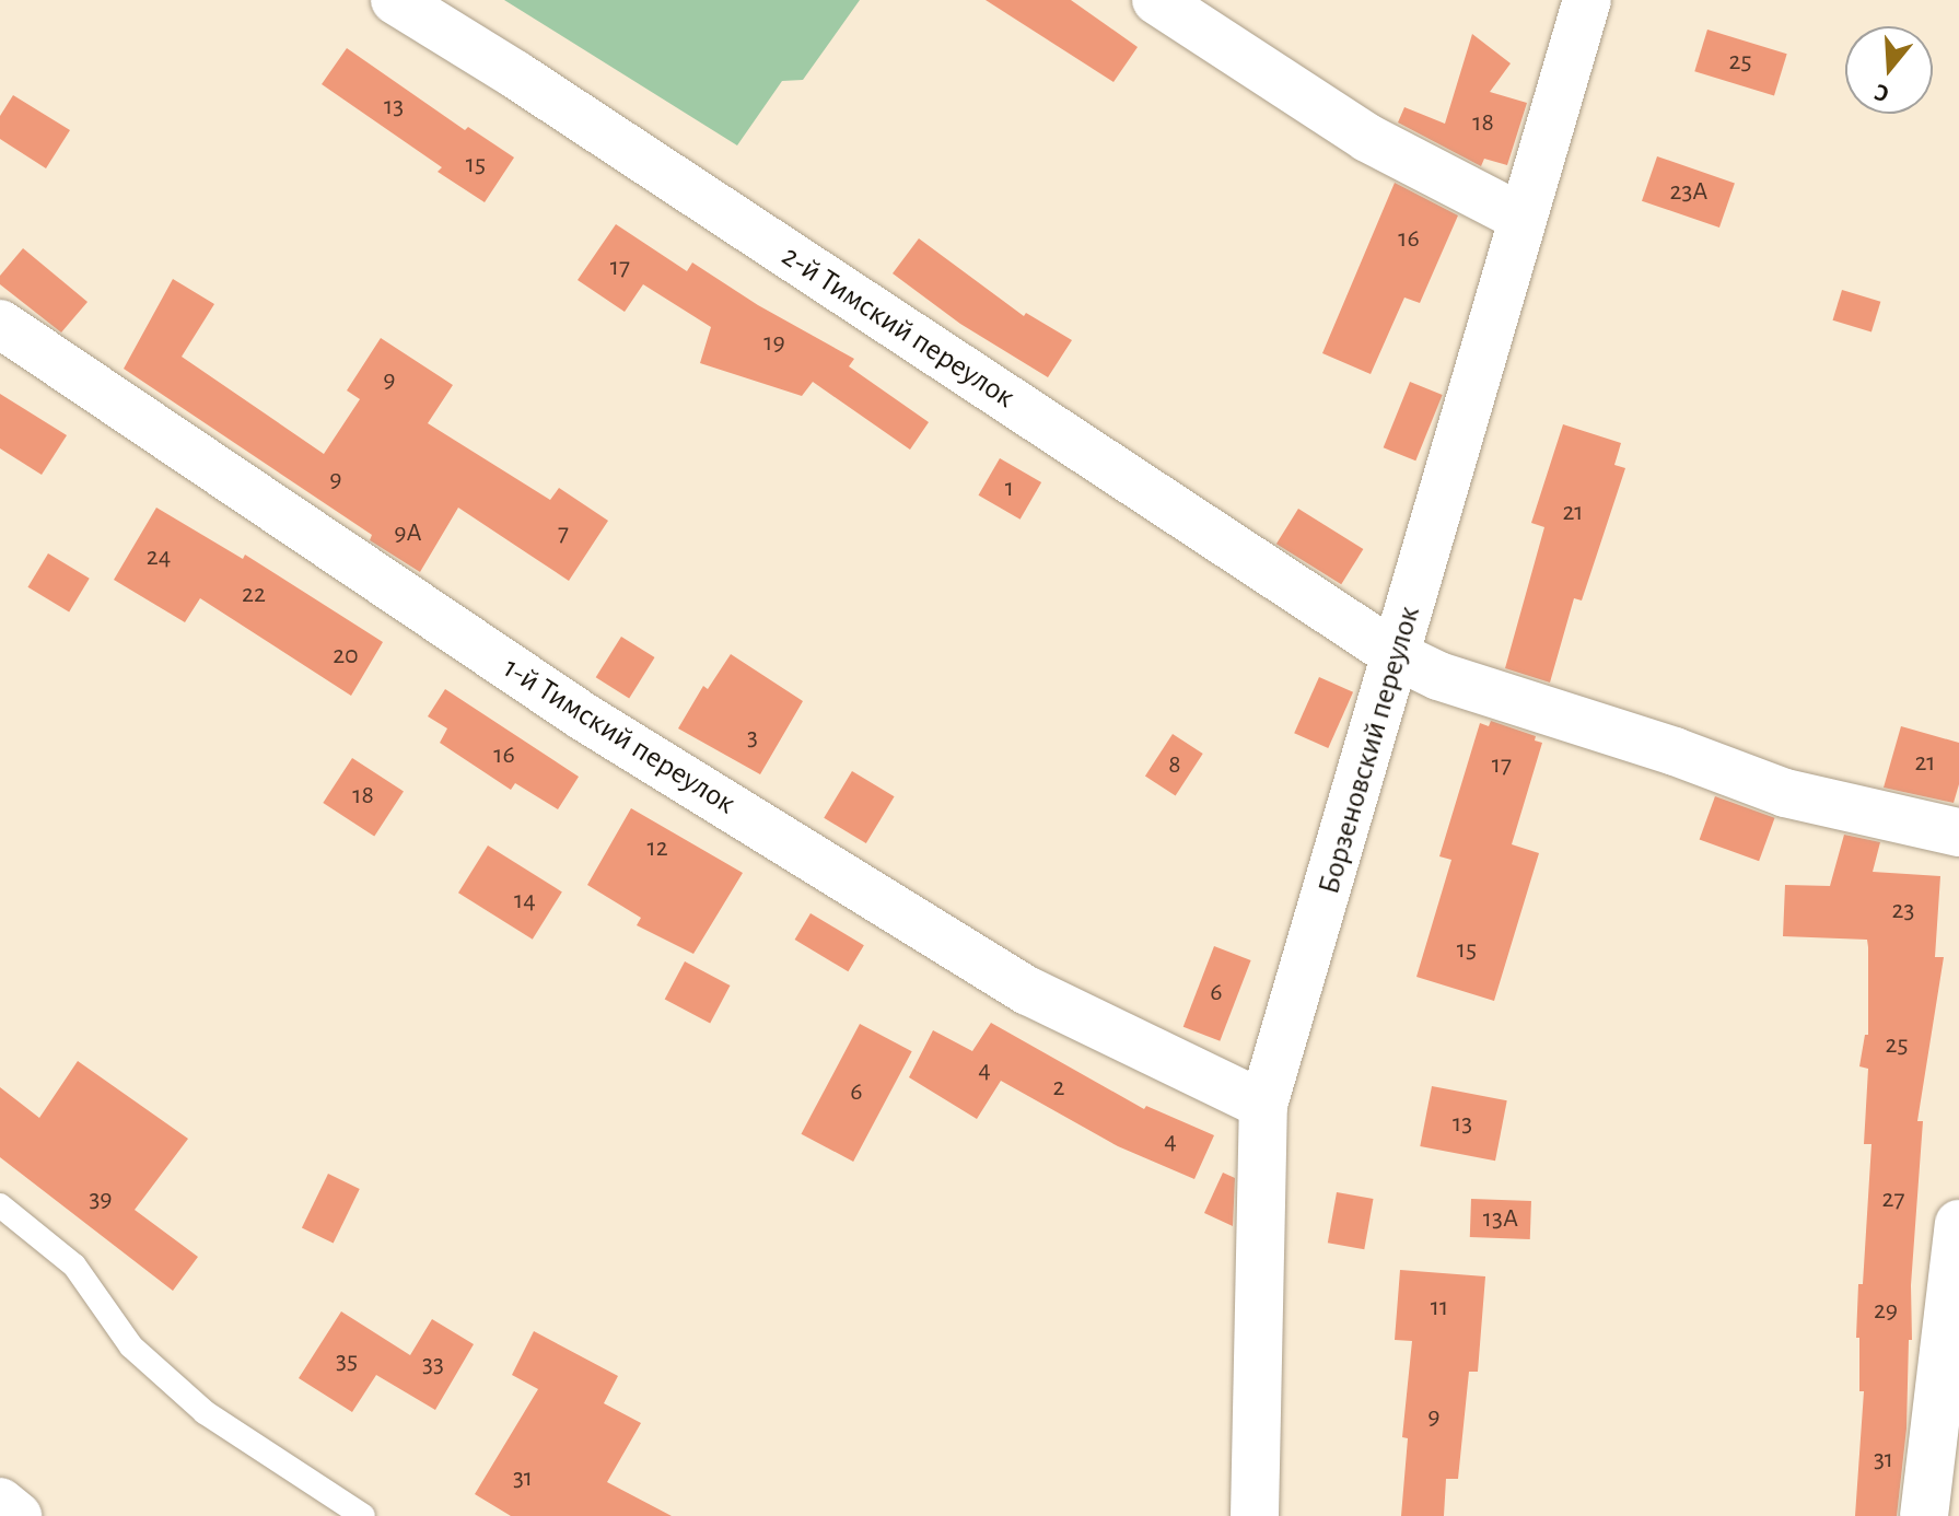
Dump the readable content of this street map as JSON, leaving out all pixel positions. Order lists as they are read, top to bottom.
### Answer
{
  "streets": {
    "street": ["2-й Тимский переулок", "1-й Тимский переулок", "Борзеновский переулок"]
  },
  "crossings": [
    ["2-й Тимский переулок", "Борзеновский переулок"],
    ["1-й Тимский переулок", "Борзеновский переулок"]
  ],
  "house_numbers": [
    "25",
    "13",
    "18",
    "15",
    "23А",
    "16",
    "17",
    "19",
    "9",
    "9",
    "1",
    "21",
    "9А",
    "7",
    "24",
    "22",
    "20",
    "3",
    "16",
    "21",
    "8",
    "17",
    "18",
    "12",
    "14",
    "23",
    "15",
    "6",
    "25",
    "4",
    "2",
    "6",
    "13",
    "4",
    "39",
    "27",
    "13А",
    "11",
    "29",
    "35",
    "33",
    "9",
    "31",
    "31"
  ],
  "north": "bottom"
}
